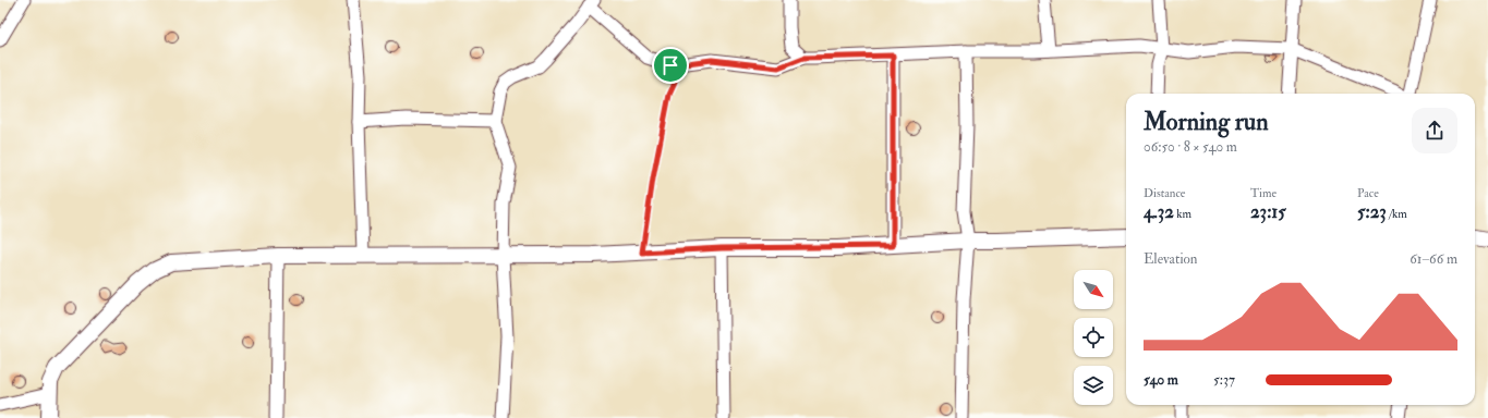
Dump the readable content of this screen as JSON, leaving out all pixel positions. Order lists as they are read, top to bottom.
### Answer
{
  "north": "bottom right",
  "page": {
    "heading": ["Morning run", "06:50 · 8 × 540 m"],
    "stats": [
      ["Distance", "4.32 km"],
      ["Time", "23:15"],
      ["Pace", "5:23 /km"]
    ],
    "chart": ["Elevation", "61–66 m"],
    "list": [
      {
        "name": "540 m",
        "note": "5:37"
      }
    ]
  }
}
